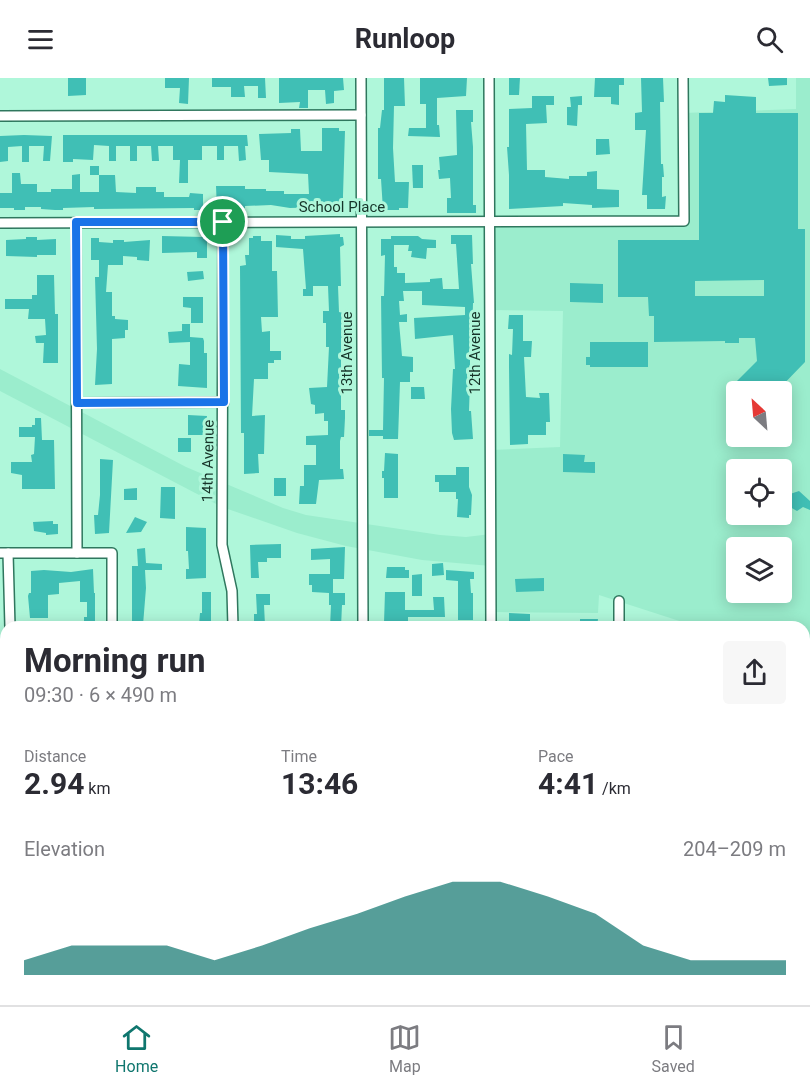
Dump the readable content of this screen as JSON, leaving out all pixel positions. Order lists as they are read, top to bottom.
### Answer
{
  "streets": {
    "street": [
      "School Place",
      "13th Avenue",
      "12th Avenue",
      "14th Avenue"
    ]
  },
  "crossings": [
    ["School Place", "13th Avenue"],
    ["School Place", "12th Avenue"],
    ["School Place", "14th Avenue"]
  ],
  "north": "top left",
  "page": {
    "header": "Runloop",
    "heading": ["Morning run", "09:30 · 6 × 490 m"],
    "stats": [
      ["Distance", "2.94 km"],
      ["Time", "13:46"],
      ["Pace", "4:41 /km"]
    ],
    "chart": ["Elevation", "204–209 m"],
    "tabs": ["Home", "Map", "Saved"]
  }
}
